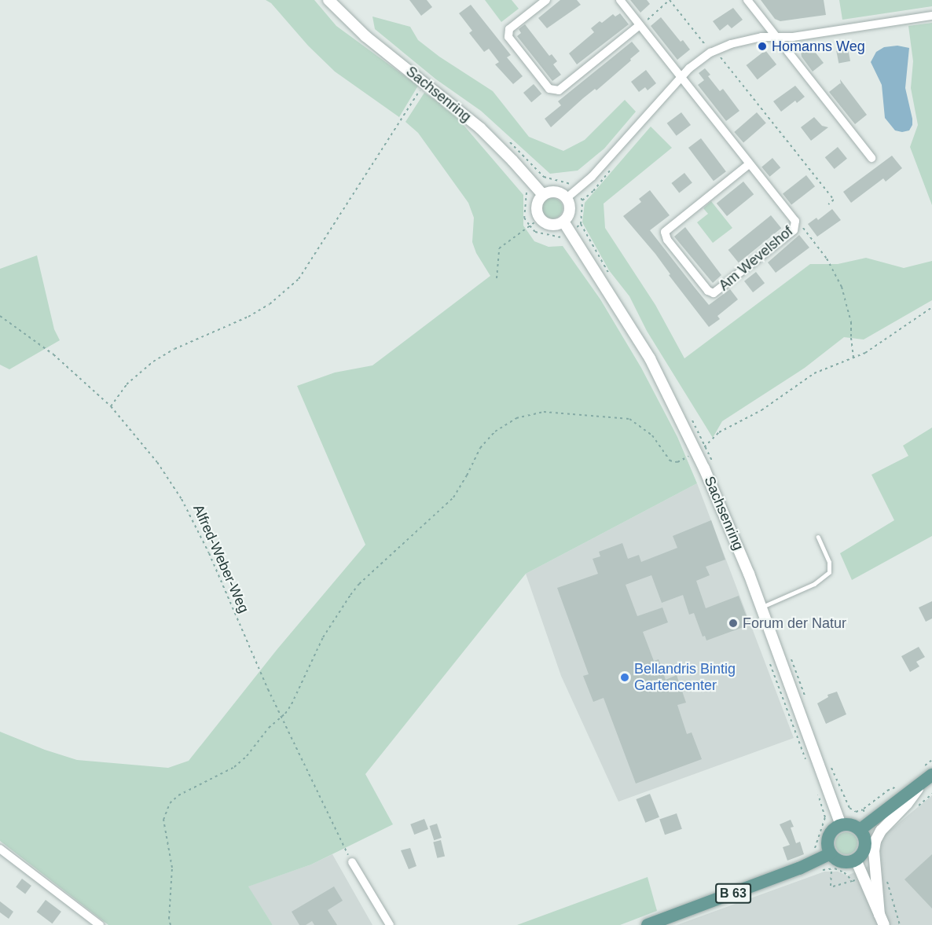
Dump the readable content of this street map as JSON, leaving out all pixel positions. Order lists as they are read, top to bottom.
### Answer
{
  "streets": {
    "main road": ["B 63"],
    "street": ["Sachsenring", "Am Wevelshof"],
    "path": ["Alfred-Weber-Weg"]
  },
  "crossings": [
    ["Sachsenring", "B 63"]
  ],
  "places": ["Homanns Weg", "Forum der Natur", "Bellandris Bintig Gartencenter"]
}
